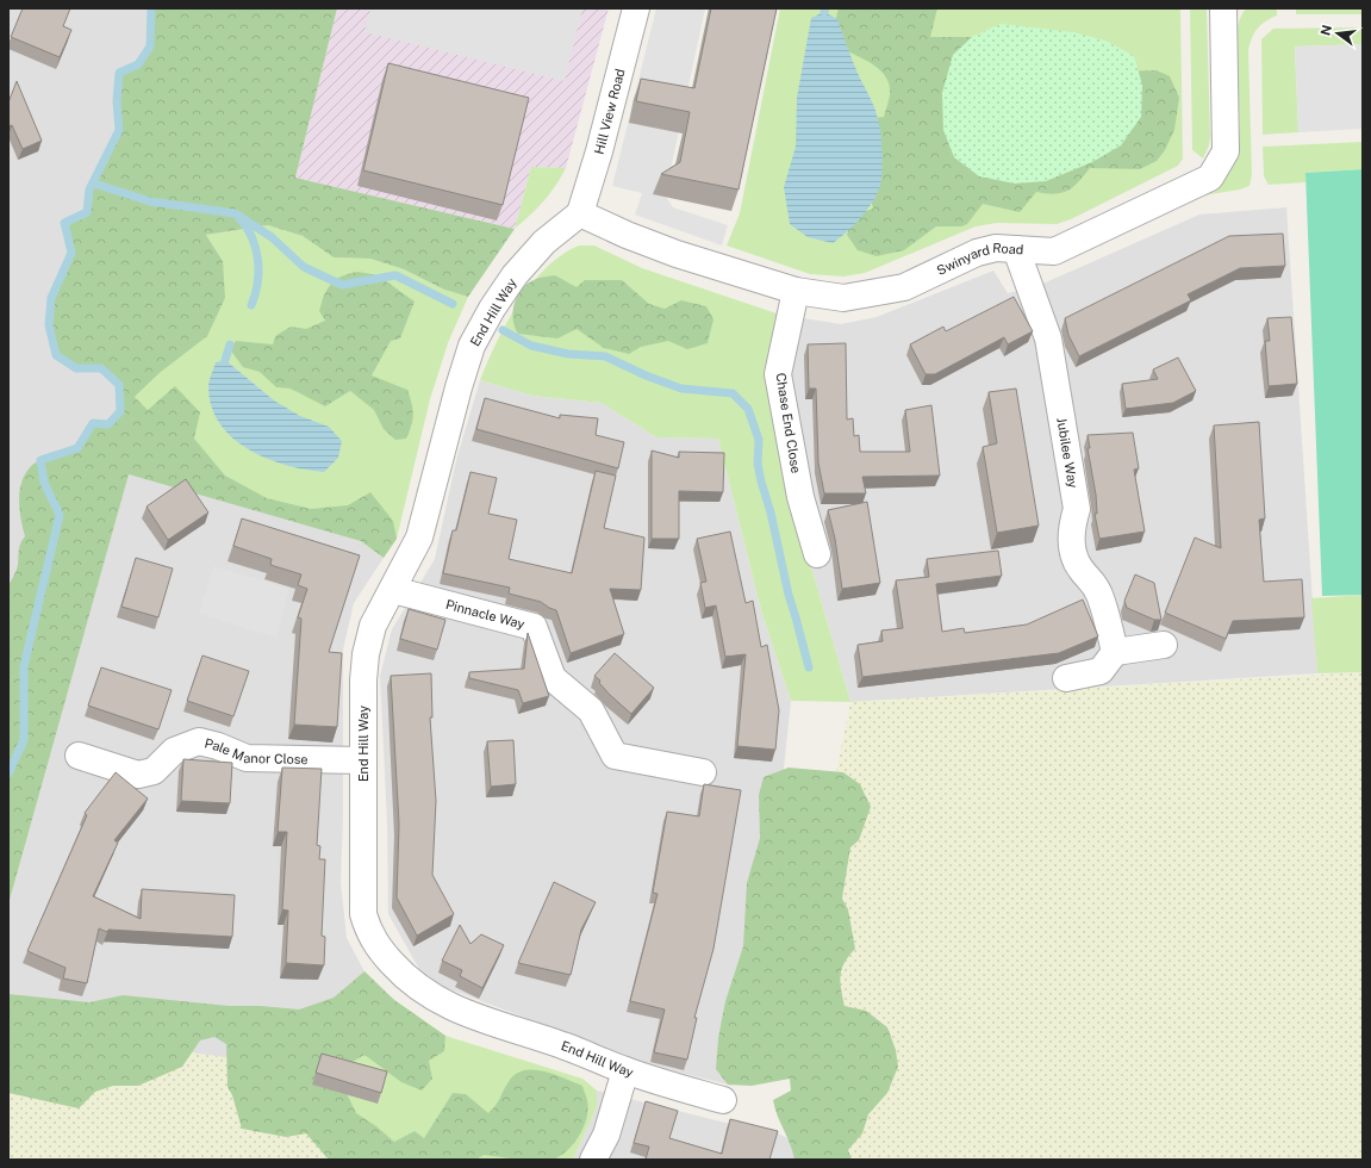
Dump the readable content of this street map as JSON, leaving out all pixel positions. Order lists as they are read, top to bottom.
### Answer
{
  "streets": {
    "street": [
      "Hill View Road",
      "Swinyard Road",
      "End Hill Way",
      "Chase End Close",
      "Jubilee Way",
      "Pinnacle Way",
      "Pale Manor Close"
    ]
  },
  "crossings": [
    ["Hill View Road", "Swinyard Road"],
    ["Hill View Road", "End Hill Way"],
    ["Swinyard Road", "End Hill Way"],
    ["Swinyard Road", "Chase End Close"],
    ["Swinyard Road", "Jubilee Way"],
    ["End Hill Way", "Pinnacle Way"],
    ["End Hill Way", "Pale Manor Close"]
  ],
  "north": "left"
}
